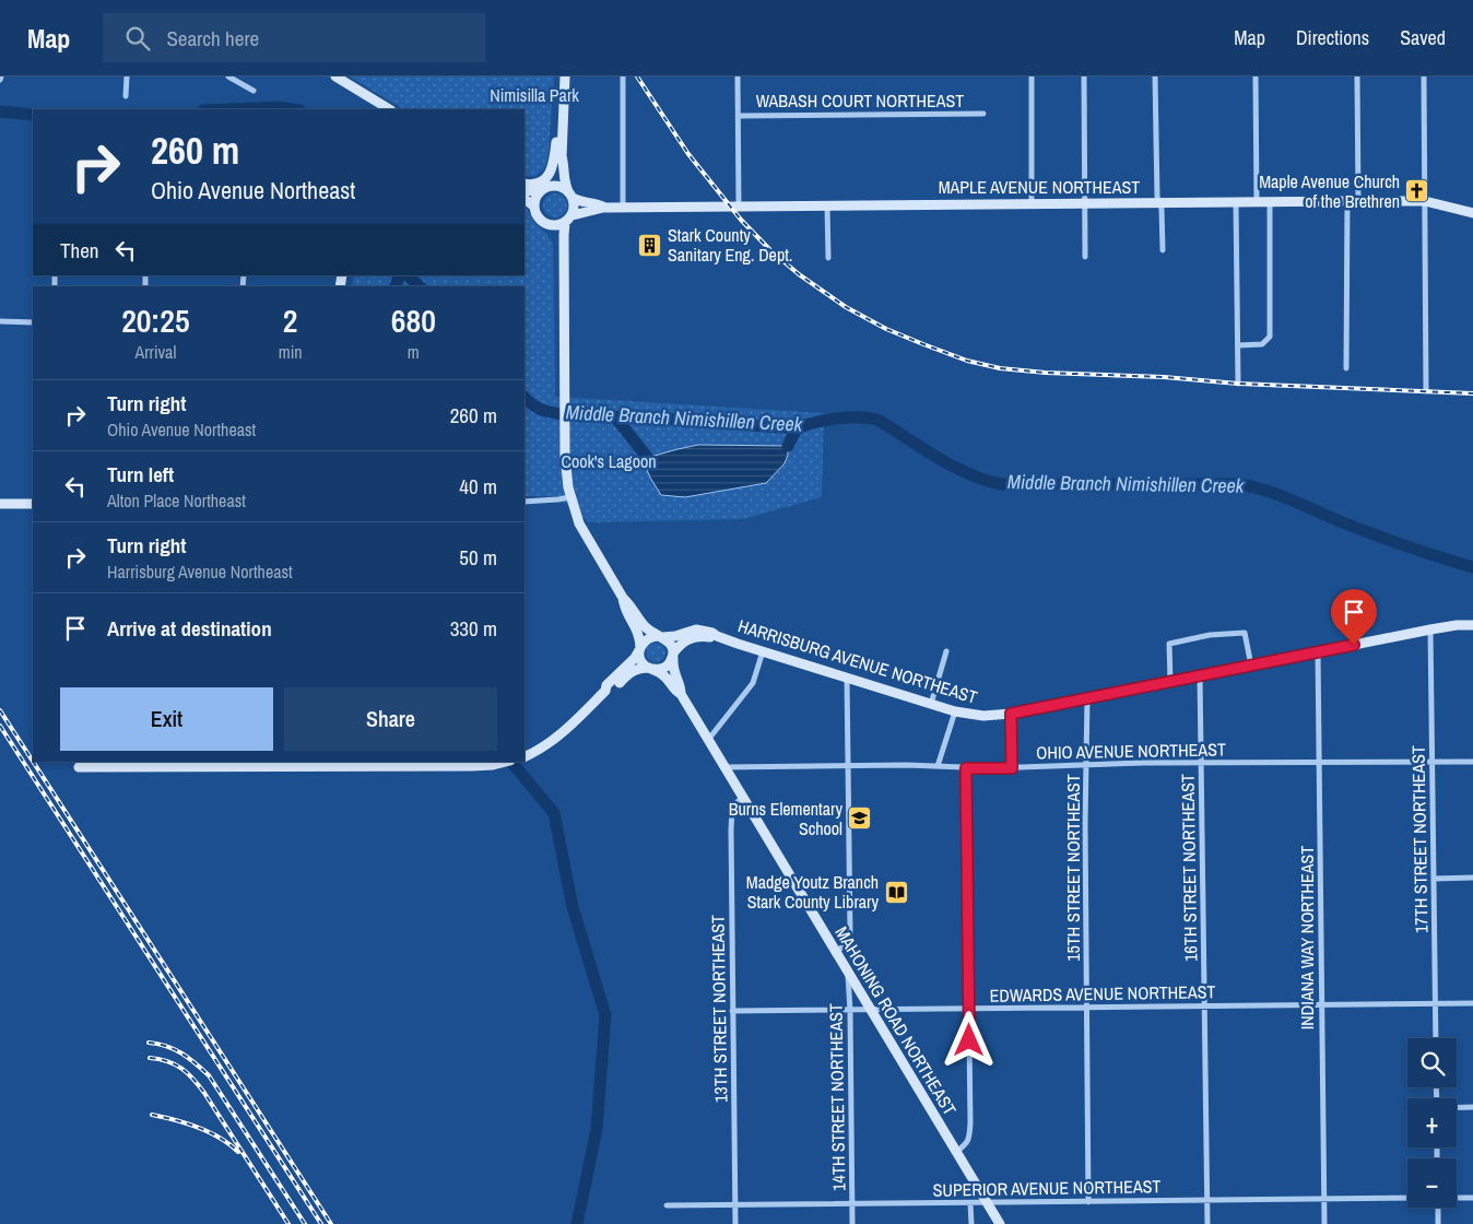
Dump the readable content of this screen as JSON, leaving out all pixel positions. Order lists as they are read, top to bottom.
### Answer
{
  "streets": {
    "street": [
      "WABASH COURT NORTHEAST",
      "MAPLE AVENUE NORTHEAST",
      "HARRISBURG AVENUE NORTHEAST",
      "OHIO AVENUE NORTHEAST",
      "17TH STREET NORTHEAST",
      "15TH STREET NORTHEAST",
      "16TH STREET NORTHEAST",
      "INDIANA WAY NORTHEAST",
      "EDWARDS AVENUE NORTHEAST",
      "13TH STREET NORTHEAST",
      "MAHONING ROAD NORTHEAST",
      "14TH STREET NORTHEAST",
      "SUPERIOR AVENUE NORTHEAST"
    ]
  },
  "crossings": [
    ["HARRISBURG AVENUE NORTHEAST", "17TH STREET NORTHEAST"],
    ["HARRISBURG AVENUE NORTHEAST", "15TH STREET NORTHEAST"],
    ["HARRISBURG AVENUE NORTHEAST", "16TH STREET NORTHEAST"],
    ["HARRISBURG AVENUE NORTHEAST", "INDIANA WAY NORTHEAST"],
    ["HARRISBURG AVENUE NORTHEAST", "MAHONING ROAD NORTHEAST"],
    ["OHIO AVENUE NORTHEAST", "17TH STREET NORTHEAST"],
    ["OHIO AVENUE NORTHEAST", "15TH STREET NORTHEAST"],
    ["OHIO AVENUE NORTHEAST", "16TH STREET NORTHEAST"],
    ["OHIO AVENUE NORTHEAST", "INDIANA WAY NORTHEAST"],
    ["OHIO AVENUE NORTHEAST", "MAHONING ROAD NORTHEAST"],
    ["17TH STREET NORTHEAST", "EDWARDS AVENUE NORTHEAST"],
    ["15TH STREET NORTHEAST", "EDWARDS AVENUE NORTHEAST"],
    ["15TH STREET NORTHEAST", "SUPERIOR AVENUE NORTHEAST"],
    ["16TH STREET NORTHEAST", "EDWARDS AVENUE NORTHEAST"],
    ["16TH STREET NORTHEAST", "SUPERIOR AVENUE NORTHEAST"],
    ["INDIANA WAY NORTHEAST", "EDWARDS AVENUE NORTHEAST"],
    ["INDIANA WAY NORTHEAST", "SUPERIOR AVENUE NORTHEAST"],
    ["EDWARDS AVENUE NORTHEAST", "13TH STREET NORTHEAST"],
    ["EDWARDS AVENUE NORTHEAST", "MAHONING ROAD NORTHEAST"],
    ["EDWARDS AVENUE NORTHEAST", "14TH STREET NORTHEAST"],
    ["13TH STREET NORTHEAST", "MAHONING ROAD NORTHEAST"],
    ["13TH STREET NORTHEAST", "SUPERIOR AVENUE NORTHEAST"],
    ["MAHONING ROAD NORTHEAST", "14TH STREET NORTHEAST"],
    ["MAHONING ROAD NORTHEAST", "SUPERIOR AVENUE NORTHEAST"],
    ["14TH STREET NORTHEAST", "SUPERIOR AVENUE NORTHEAST"]
  ],
  "water": ["Middle Branch Nimishillen Creek"],
  "parks": ["Nimisilla Park", "Cook's Lagoon"],
  "places": {
    "church": ["Maple Avenue Church of the Brethren"],
    "building": ["Stark County Sanitary Eng. Dept."],
    "school or university": ["Burns Elementary School"],
    "library": ["Madge Youtz Branch Stark County Library"]
  },
  "page": {
    "header": "Map",
    "search": "Search here",
    "nav": ["Map", "Directions", "Saved"],
    "turn": ["260 m", "Ohio Avenue Northeast"],
    "then": "Then",
    "eta": [
      "20:25",
      "Arrival",
      "2",
      "min",
      "680",
      "m"
    ],
    "list": [
      {
        "name": "Turn right",
        "note": "Ohio Avenue Northeast",
        "value": "260 m"
      },
      {
        "name": "Turn left",
        "note": "Alton Place Northeast",
        "value": "40 m"
      },
      {
        "name": "Turn right",
        "note": "Harrisburg Avenue Northeast",
        "value": "50 m"
      },
      {
        "name": "Arrive at destination",
        "value": "330 m"
      }
    ],
    "buttons": ["Exit", "Share"],
    "map_buttons": ["+", "−"]
  }
}
